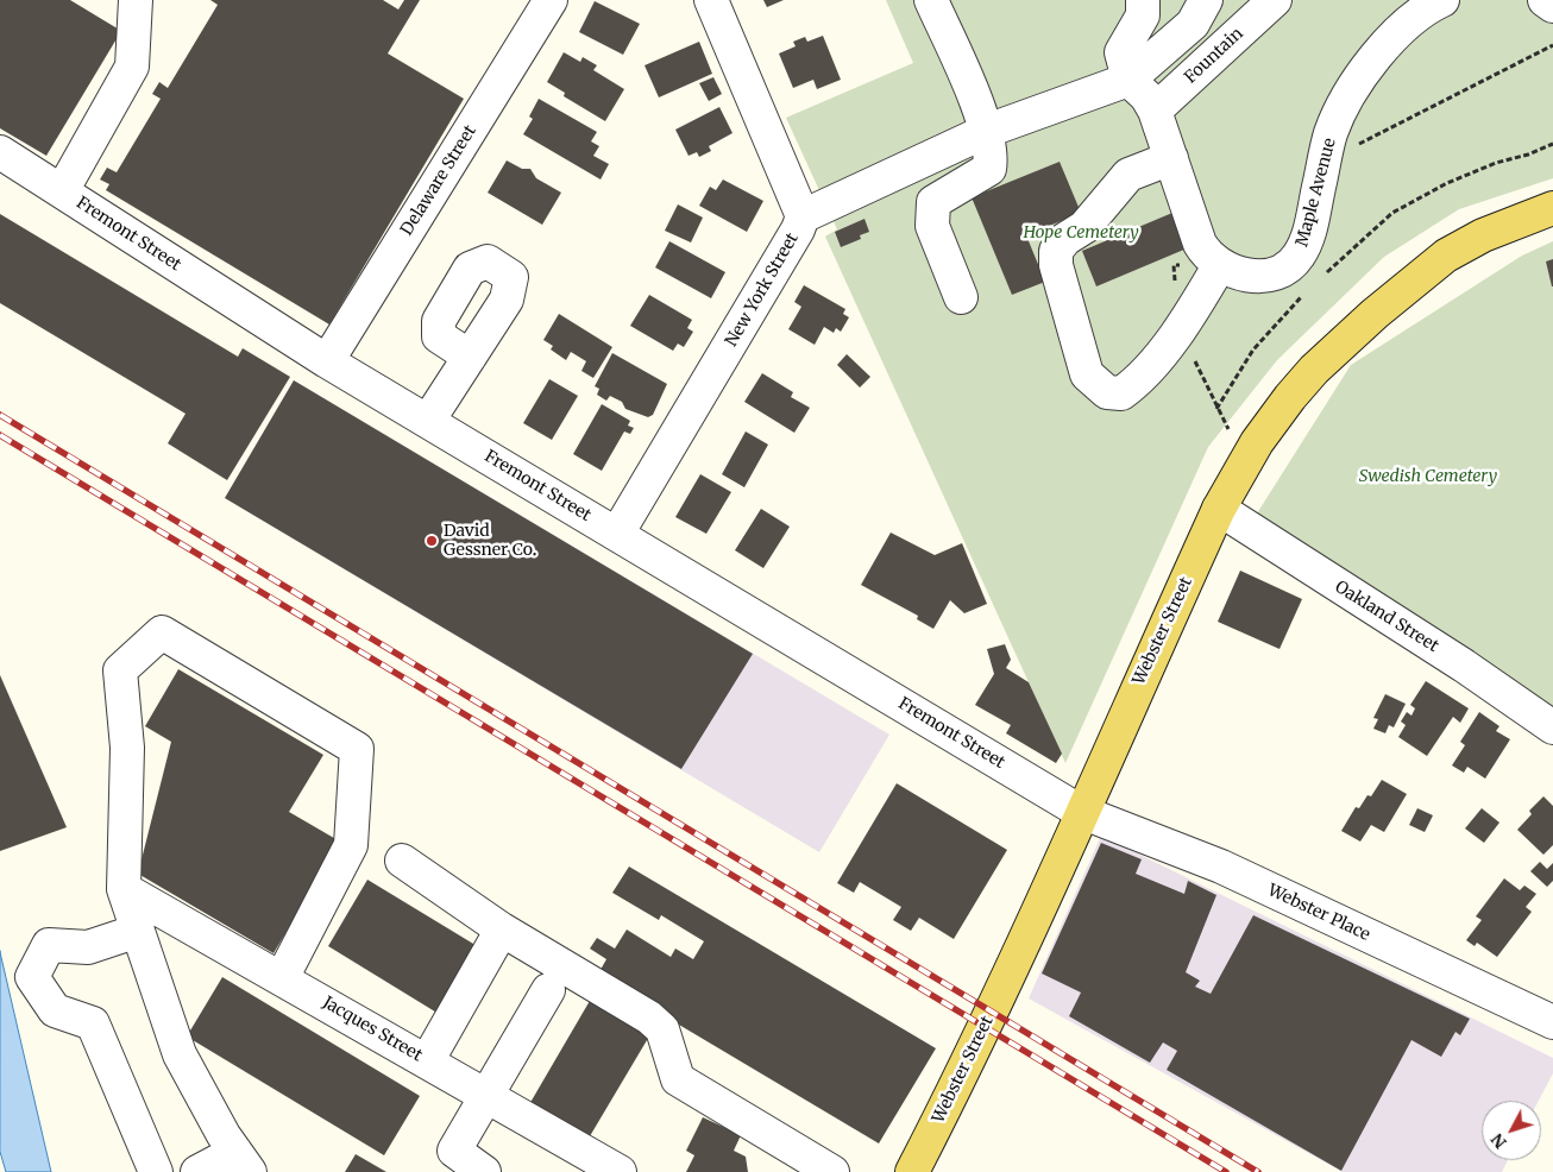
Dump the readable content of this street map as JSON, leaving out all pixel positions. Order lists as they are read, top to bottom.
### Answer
{
  "streets": {
    "main road": ["Webster Street"],
    "street": [
      "Fountain",
      "Delaware Street",
      "Maple Avenue",
      "Fremont Street",
      "New York Street",
      "Oakland Street",
      "Webster Place",
      "Jacques Street"
    ]
  },
  "crossings": [
    ["Delaware Street", "Fremont Street"],
    ["Fremont Street", "New York Street"],
    ["Fremont Street", "Webster Street"],
    ["Fremont Street", "Webster Place"],
    ["Oakland Street", "Webster Street"],
    ["Webster Street", "Webster Place"]
  ],
  "parks": ["Hope Cemetery", "Swedish Cemetery"],
  "places": ["David Gessner Co."],
  "north": "bottom left"
}
